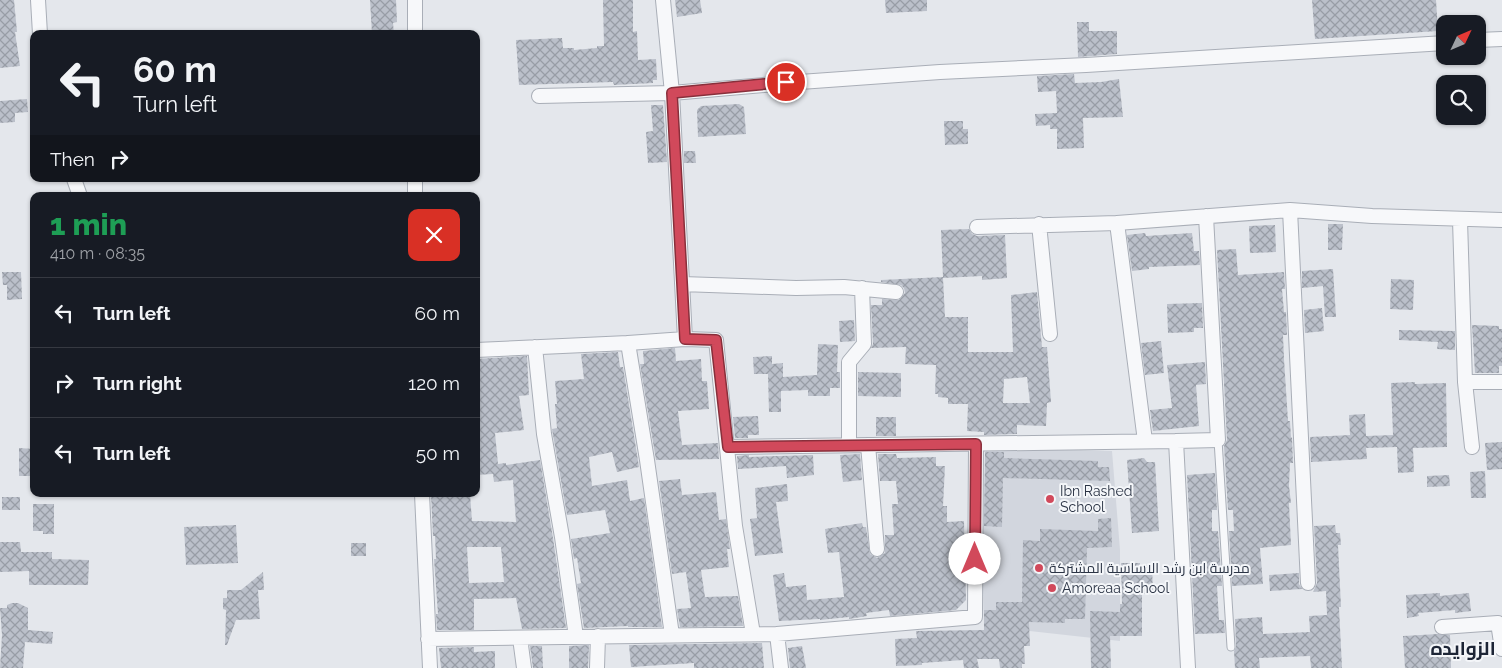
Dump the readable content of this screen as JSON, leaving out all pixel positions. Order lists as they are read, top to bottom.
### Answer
{
  "districts": ["الزوايده"],
  "places": ["Ibn Rashed School", "مدرسة ابن رشد الاساسية المشتركة", "Amoreaa School"],
  "north": "top right",
  "page": {
    "turn": ["60 m", "Turn left"],
    "then": "Then",
    "heading": ["1 min", "410 m · 08:35"],
    "list": [
      {
        "name": "Turn left",
        "value": "60 m"
      },
      {
        "name": "Turn right",
        "value": "120 m"
      },
      {
        "name": "Turn left",
        "value": "50 m"
      }
    ]
  }
}
